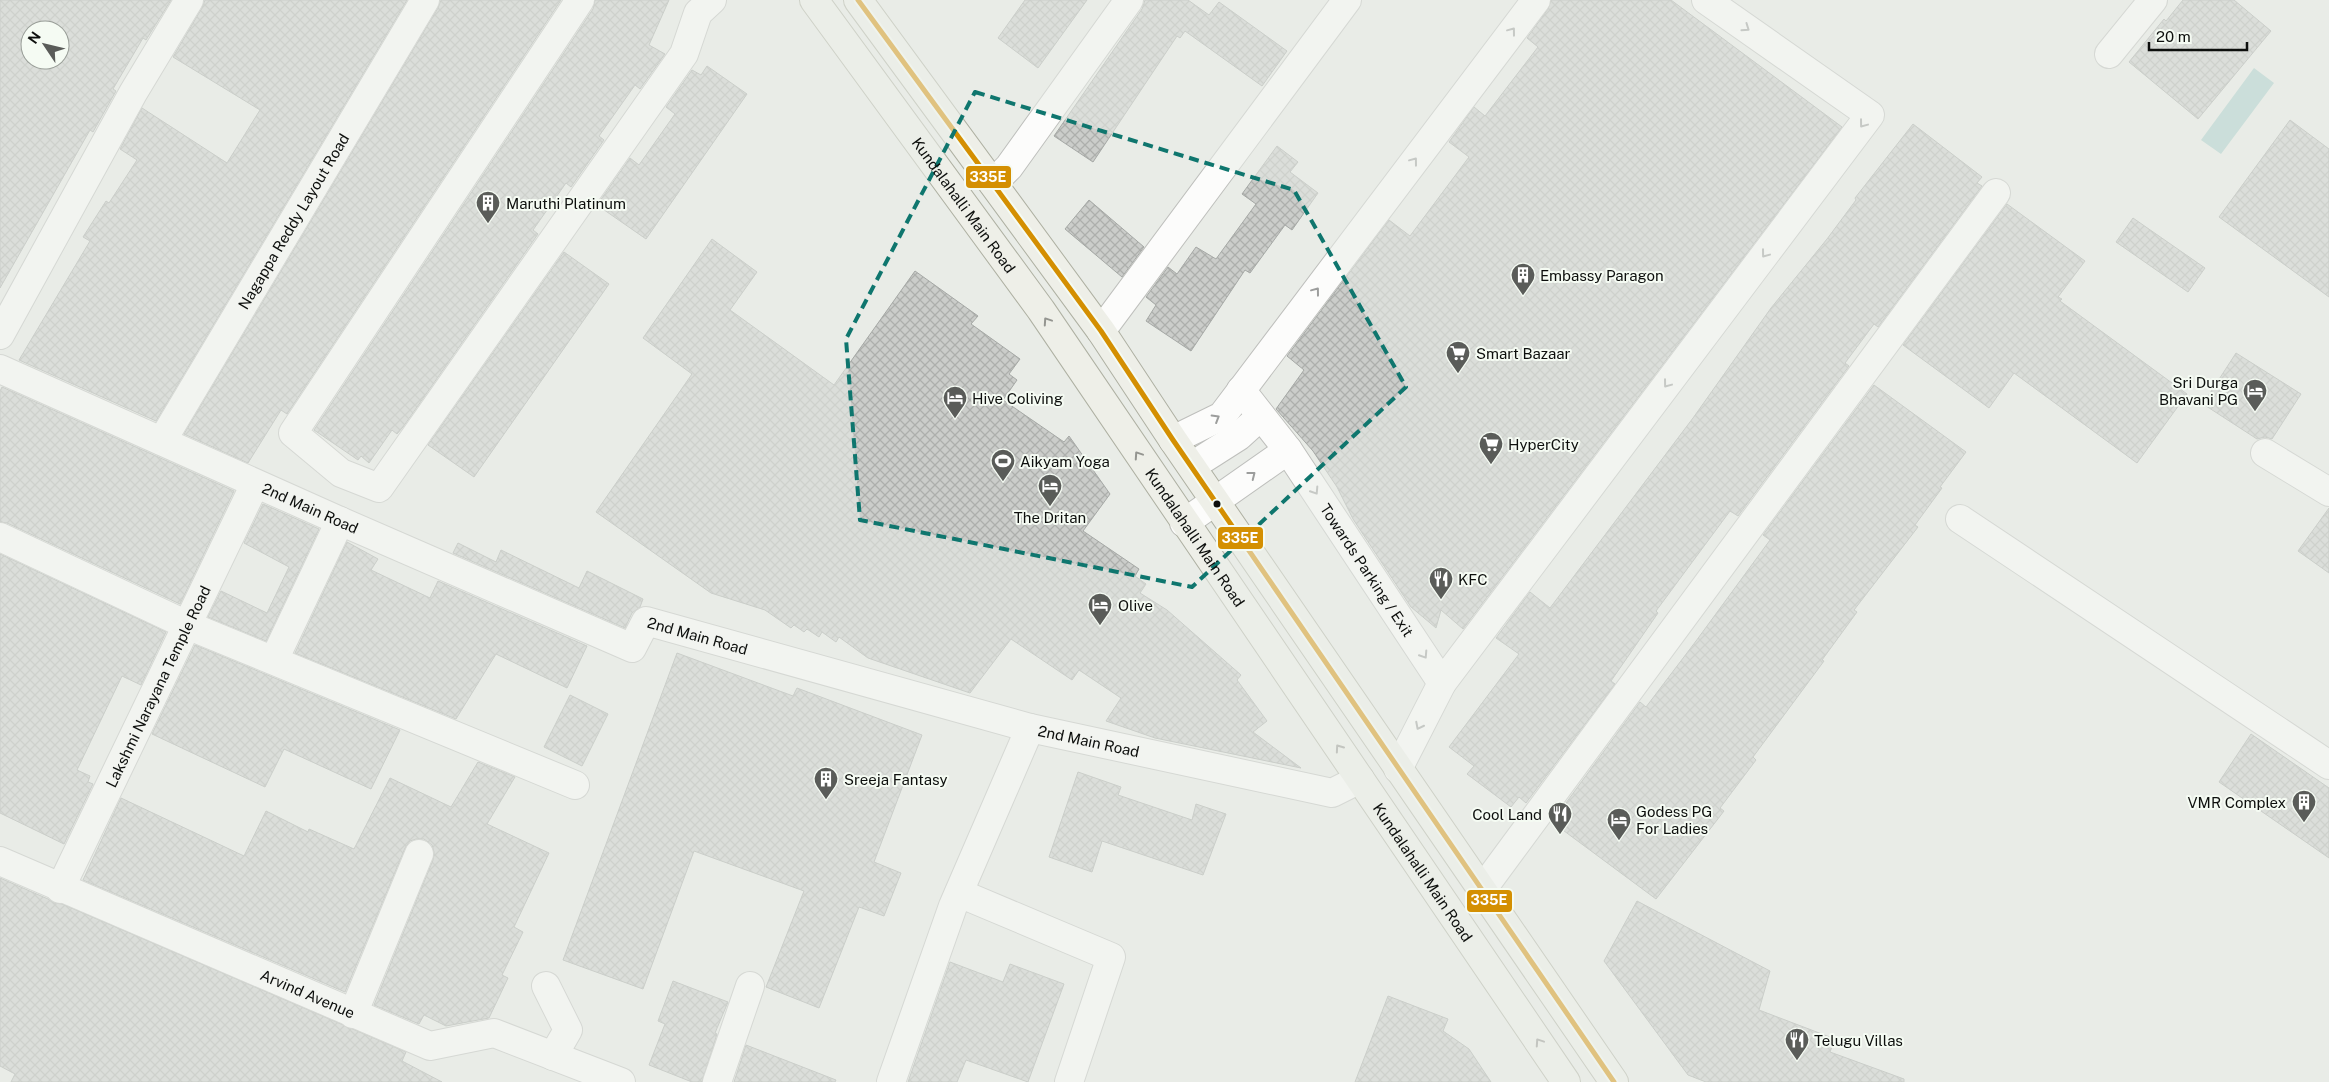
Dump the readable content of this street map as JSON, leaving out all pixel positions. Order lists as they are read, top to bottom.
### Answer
{
  "streets": {
    "main road": ["Kundalahalli Main Road"],
    "street": [
      "Nagappa Reddy Layout Road",
      "2nd Main Road",
      "Towards Parking / Exit",
      "Lakshmi Narayana Temple Road",
      "Arvind Avenue"
    ]
  },
  "crossings": [
    ["Kundalahalli Main Road", "2nd Main Road"],
    ["Nagappa Reddy Layout Road", "2nd Main Road"],
    ["2nd Main Road", "Lakshmi Narayana Temple Road"],
    ["Lakshmi Narayana Temple Road", "Arvind Avenue"]
  ],
  "one_way": ["Towards Parking / Exit"],
  "places": {
    "building": [
      "Maruthi Platinum",
      "Embassy Paragon",
      "Sreeja Fantasy",
      "VMR Complex"
    ],
    "supermarket": ["Smart Bazaar", "HyperCity"],
    "hotel": [
      "Sri Durga Bhavani PG",
      "Hive Coliving",
      "The Dritan",
      "Olive",
      "Godess PG For Ladies"
    ],
    "sports": ["Aikyam Yoga"],
    "restaurant": ["KFC", "Cool Land", "Telugu Villas"]
  },
  "lines": ["transit line 335E"],
  "scale_bar": "20 m",
  "north": "top left"
}
